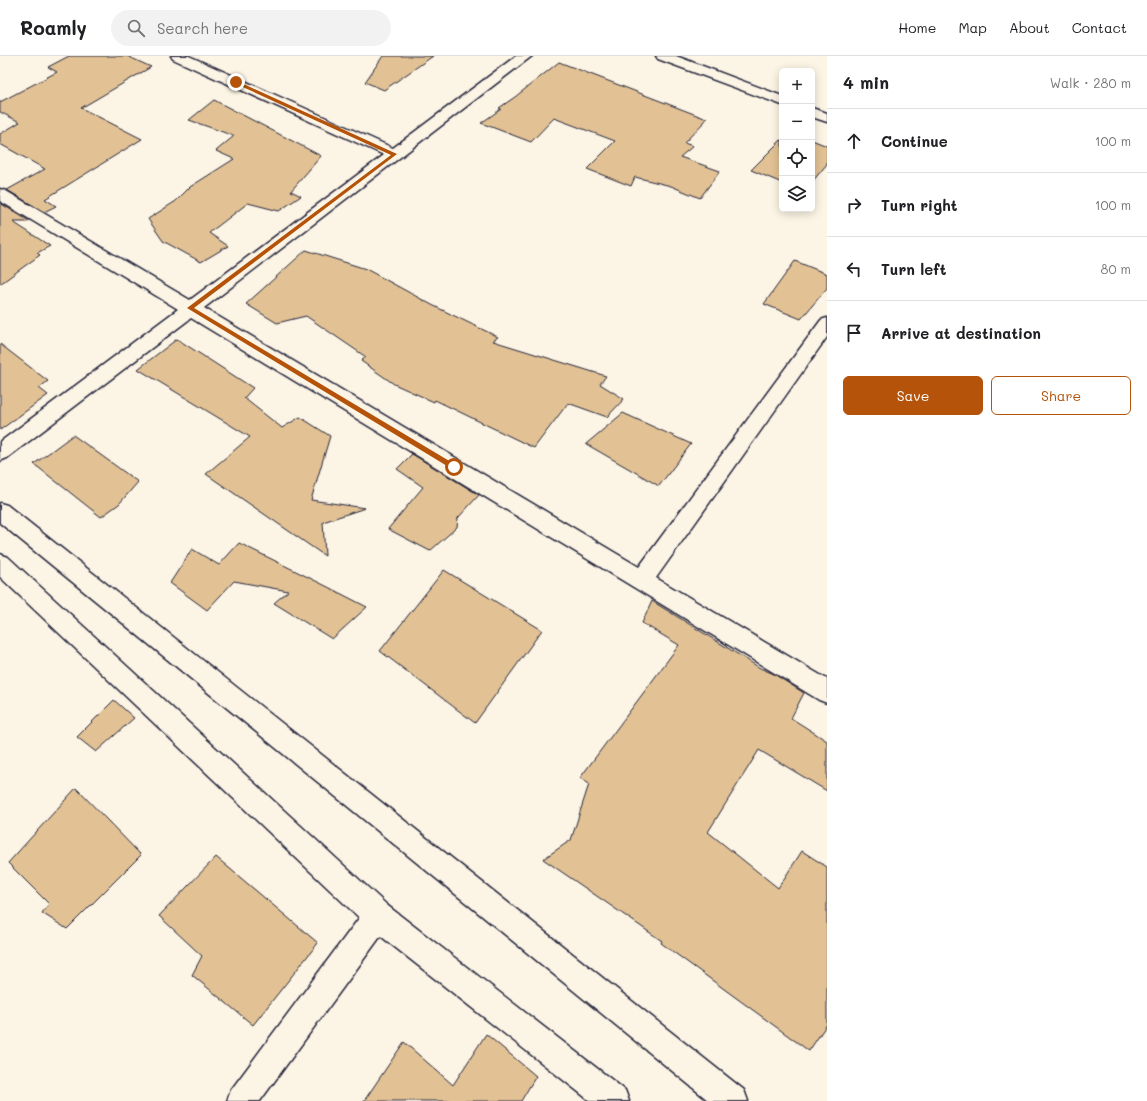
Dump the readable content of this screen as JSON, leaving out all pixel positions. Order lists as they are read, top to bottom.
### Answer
{
  "page": {
    "header": "Roamly",
    "search": "Search here",
    "nav": [
      "Home",
      "Map",
      "About",
      "Contact"
    ],
    "heading": ["4 min", "Walk · 280 m"],
    "map_buttons": ["+", "−"],
    "list": [
      ["Continue", "100 m"],
      ["Turn right", "100 m"],
      ["Turn left", "80 m"],
      "Arrive at destination"
    ],
    "buttons": ["Save", "Share"]
  }
}
